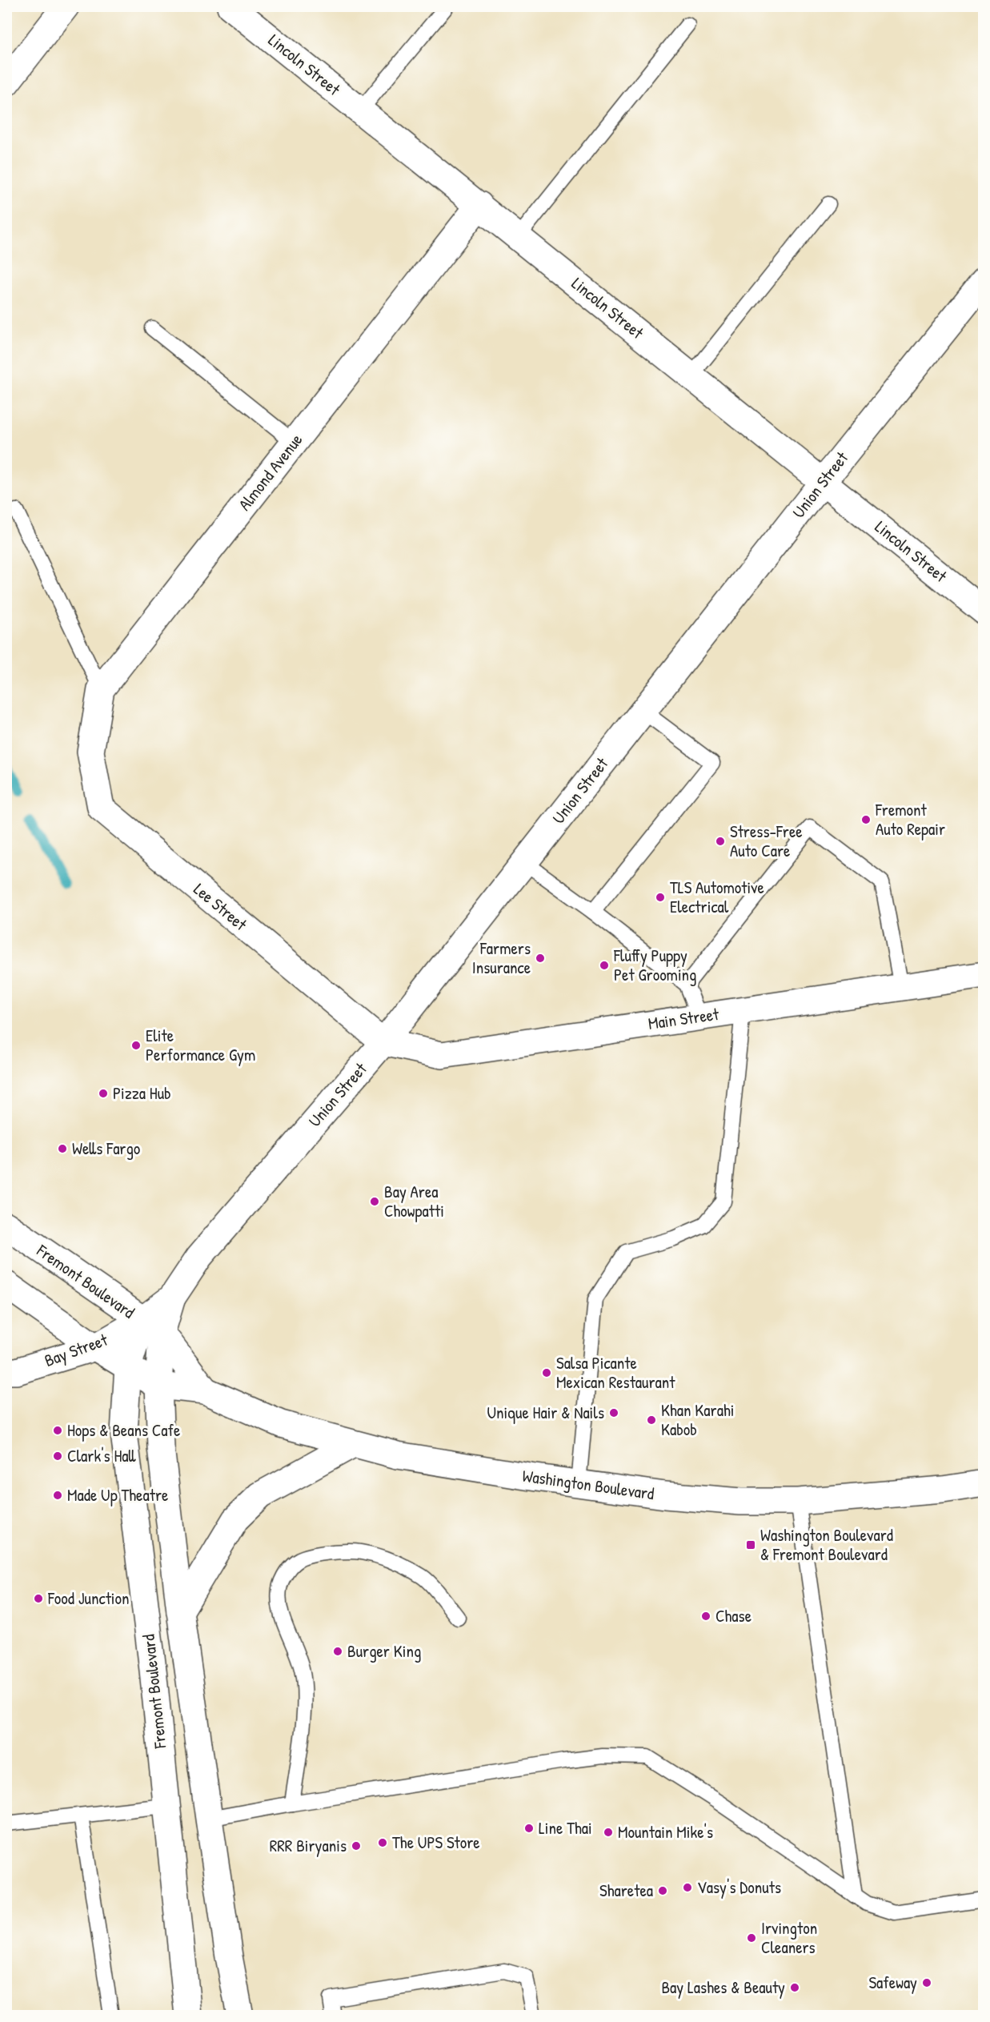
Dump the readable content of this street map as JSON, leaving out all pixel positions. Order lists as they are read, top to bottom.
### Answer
{
  "streets": {
    "street": [
      "Lincoln Street",
      "Almond Avenue",
      "Union Street",
      "Lee Street",
      "Main Street",
      "Fremont Boulevard",
      "Bay Street",
      "Washington Boulevard"
    ]
  },
  "crossings": [
    ["Lincoln Street", "Almond Avenue"],
    ["Lincoln Street", "Union Street"],
    ["Almond Avenue", "Lee Street"],
    ["Union Street", "Lee Street"],
    ["Union Street", "Main Street"],
    ["Union Street", "Fremont Boulevard"],
    ["Lee Street", "Main Street"],
    ["Fremont Boulevard", "Bay Street"],
    ["Fremont Boulevard", "Washington Boulevard"]
  ],
  "places": {
    "other": [
      "Fremont Auto Repair",
      "Stress-Free Auto Care",
      "TLS Automotive Electrical",
      "Farmers Insurance",
      "Fluffy Puppy Pet Grooming",
      "Elite Performance Gym",
      "Pizza Hub",
      "Wells Fargo",
      "Bay Area Chowpatti",
      "Salsa Picante Mexican Restaurant",
      "Unique Hair & Nails",
      "Khan Karahi Kabob",
      "Hops & Beans Cafe",
      "Clark's Hall",
      "Made Up Theatre",
      "Food Junction",
      "Chase",
      "Burger King",
      "Line Thai",
      "Mountain Mike's",
      "The UPS Store",
      "RRR Biryanis",
      "Vasy's Donuts",
      "Sharetea",
      "Irvington Cleaners",
      "Safeway",
      "Bay Lashes & Beauty"
    ],
    "transit": ["Washington Boulevard & Fremont Boulevard"]
  }
}
